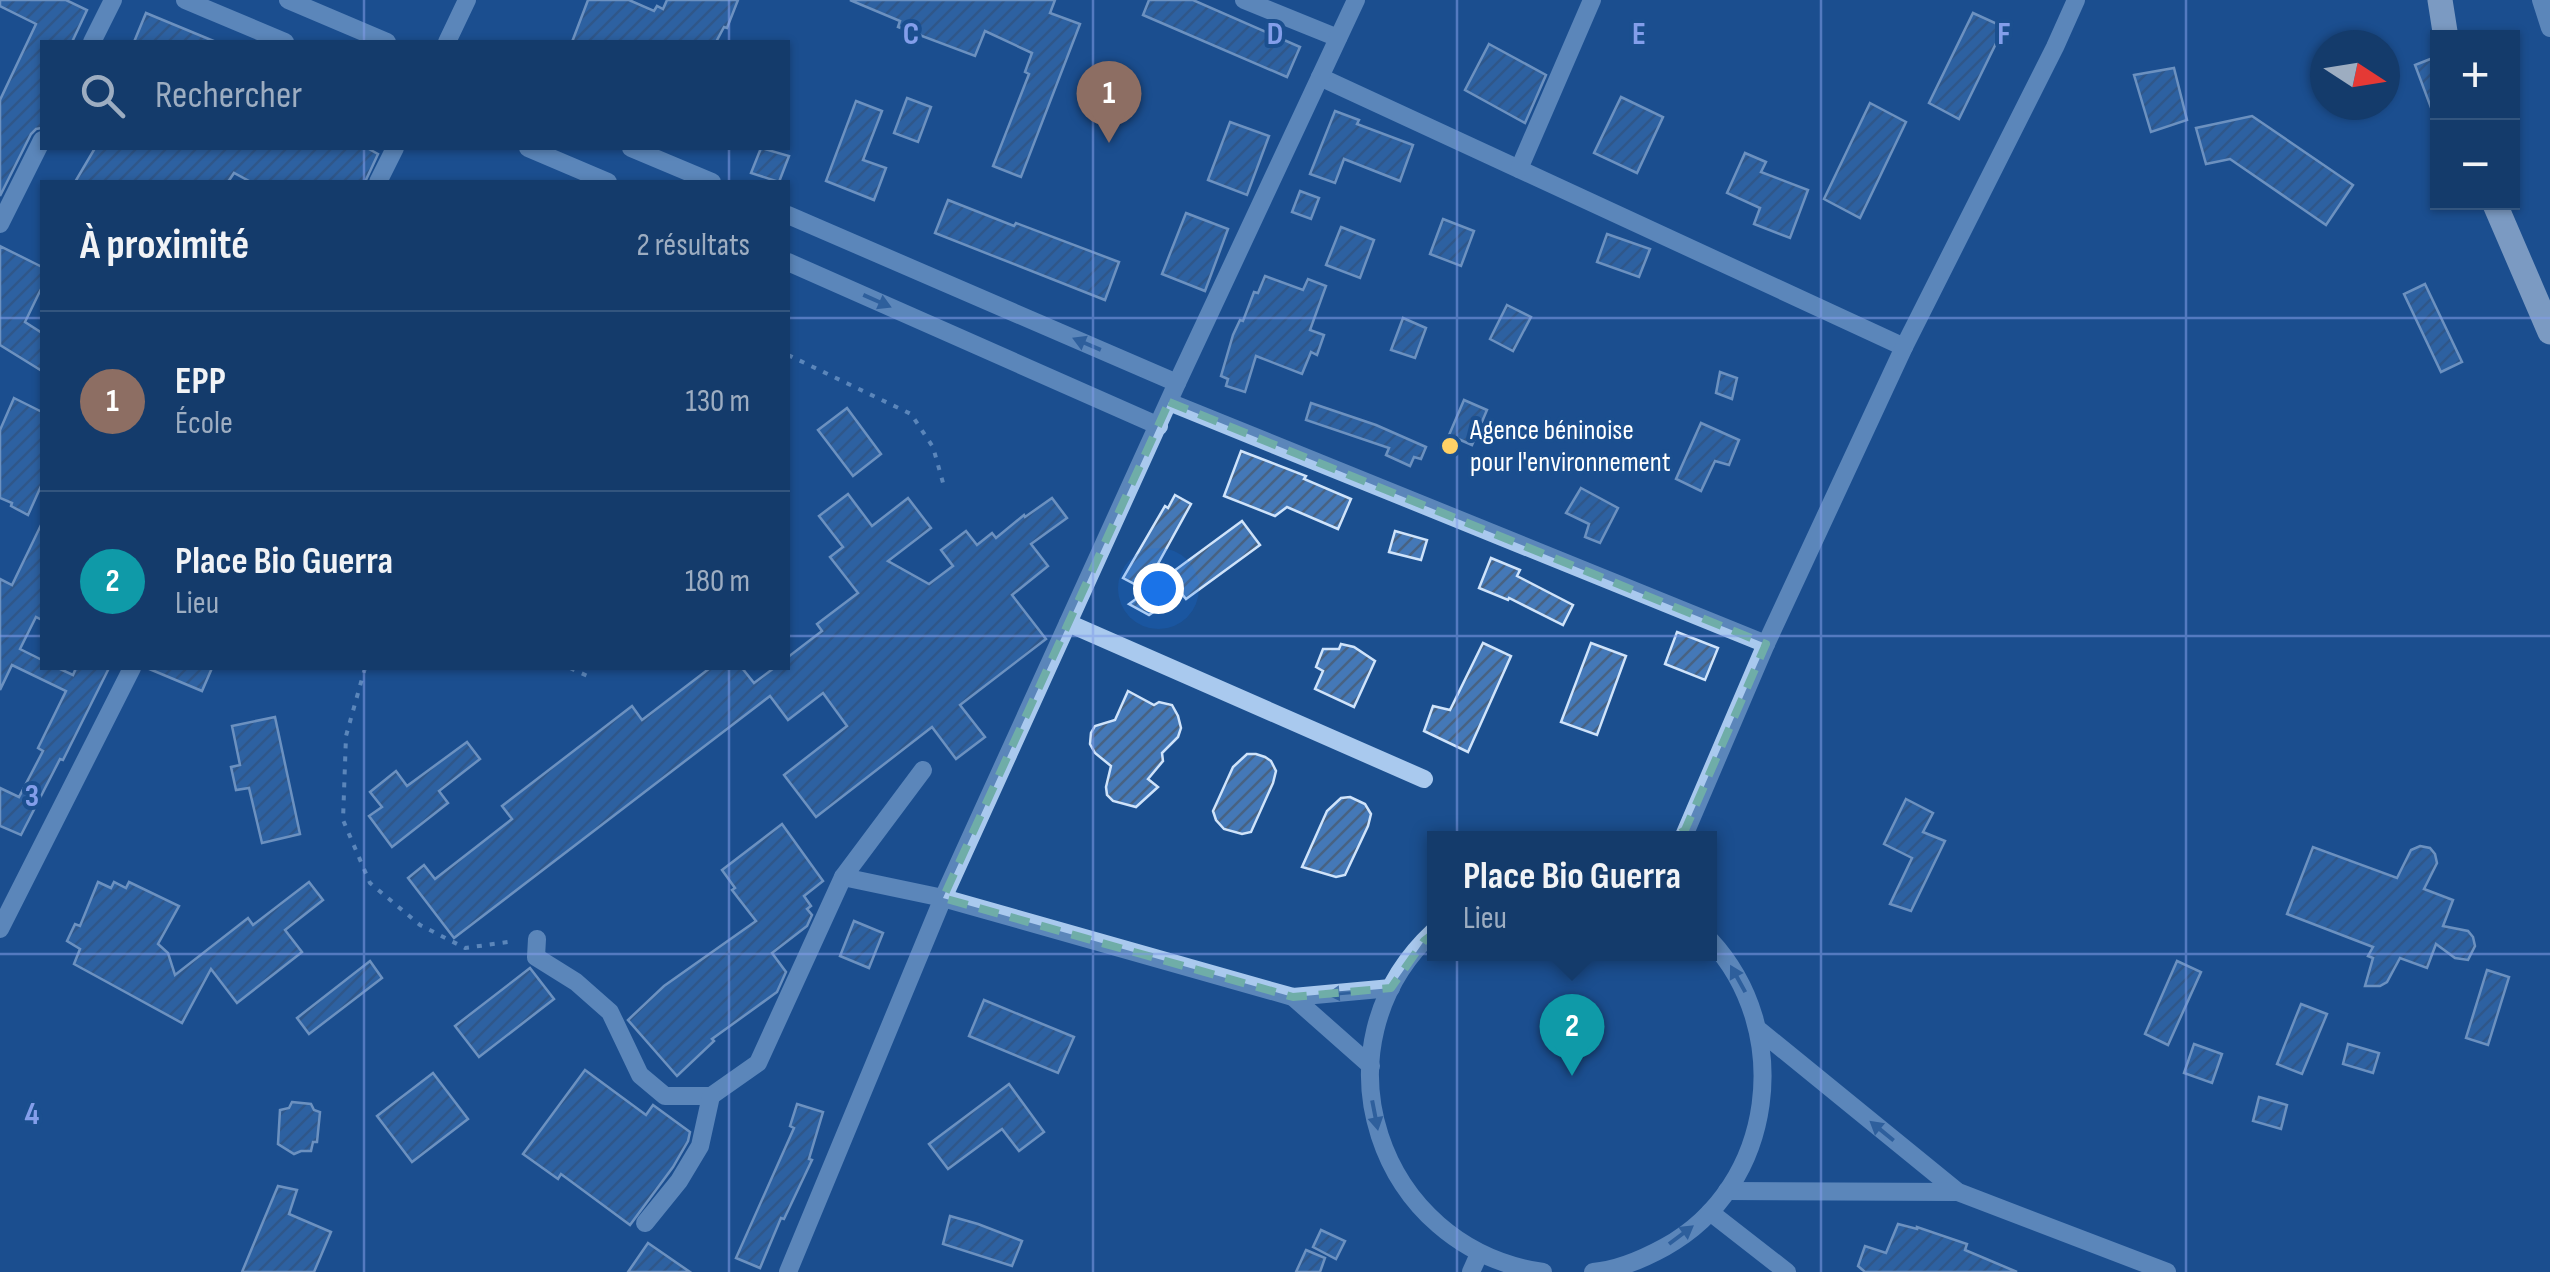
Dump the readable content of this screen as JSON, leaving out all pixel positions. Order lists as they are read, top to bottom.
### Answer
{
  "places": ["Agence béninoise pour l'environnement"],
  "north": "right",
  "page": {
    "map_buttons": ["+", "−"],
    "search": "Rechercher",
    "pins": ["1", "2"],
    "heading": ["À proximité", "2 résultats"],
    "list": [
      {
        "mark": "1",
        "name": "EPP",
        "note": "École",
        "value": "130 m"
      },
      {
        "mark": "2",
        "name": "Place Bio Guerra",
        "note": "Lieu",
        "value": "180 m"
      }
    ],
    "popup": ["Place Bio Guerra", "Lieu"]
  },
  "grid": {
    "columns": [
      "C",
      "D",
      "E",
      "F"
    ],
    "rows": ["3", "4"]
  }
}
